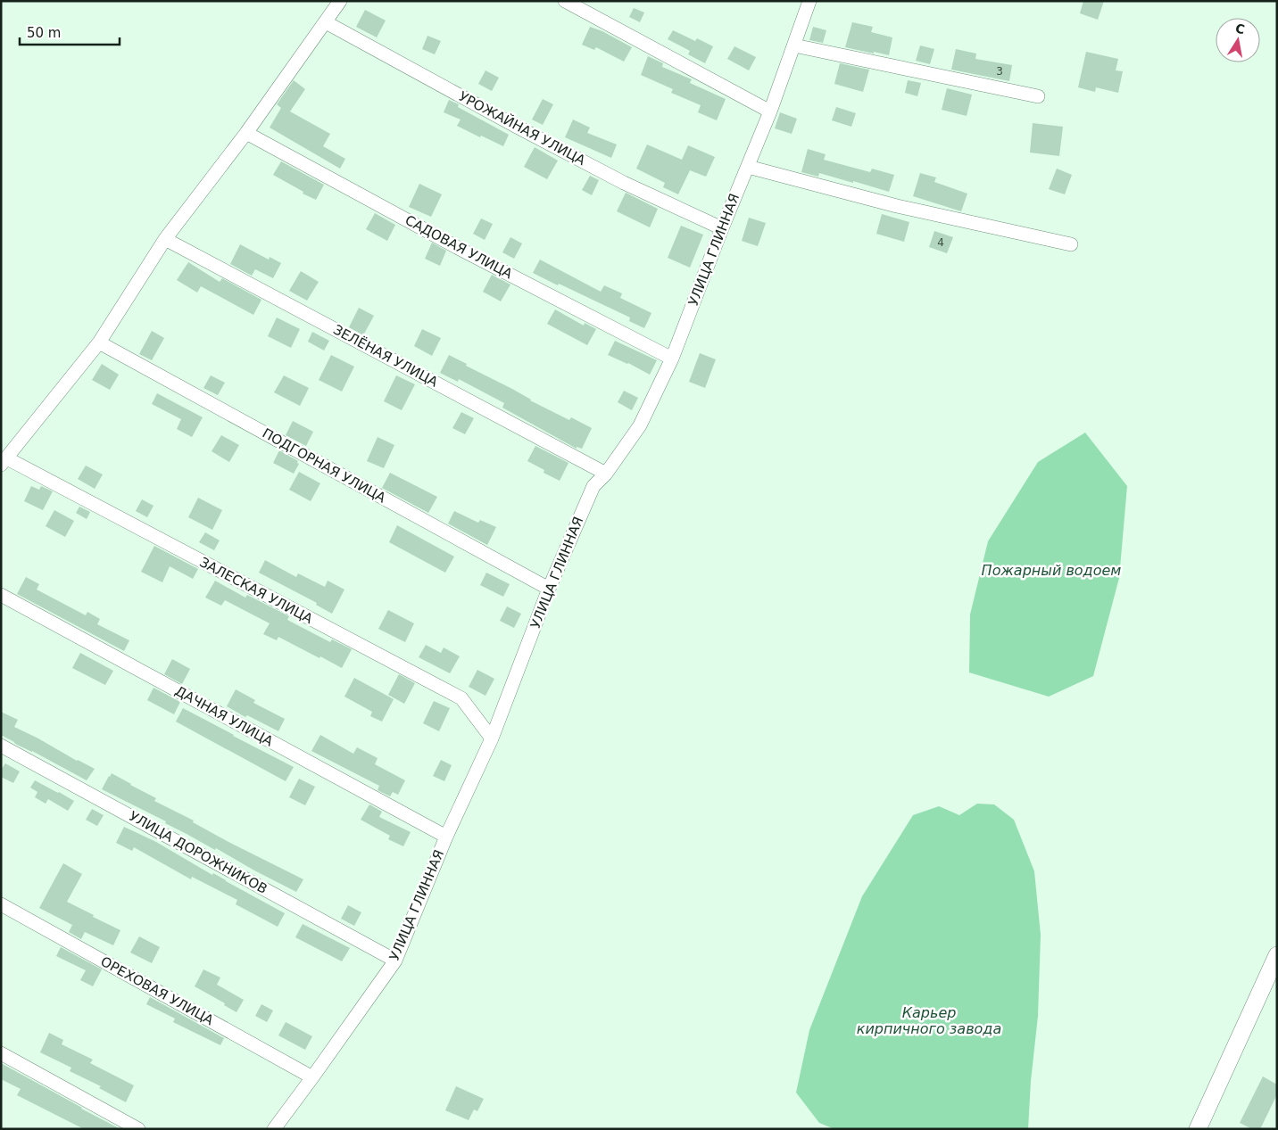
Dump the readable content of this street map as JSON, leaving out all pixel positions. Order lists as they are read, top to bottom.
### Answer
{
  "streets": {
    "street": [
      "УРОЖАЙНАЯ УЛИЦА",
      "САДОВАЯ УЛИЦА",
      "УЛИЦА ГЛИННАЯ",
      "ЗЕЛЁНАЯ УЛИЦА",
      "ПОДГОРНАЯ УЛИЦА",
      "ЗАЛЕСКАЯ УЛИЦА",
      "ДАЧНАЯ УЛИЦА",
      "УЛИЦА ДОРОЖНИКОВ",
      "ОРЕХОВАЯ УЛИЦА"
    ]
  },
  "crossings": [
    ["УРОЖАЙНАЯ УЛИЦА", "УЛИЦА ГЛИННАЯ"],
    ["САДОВАЯ УЛИЦА", "УЛИЦА ГЛИННАЯ"],
    ["УЛИЦА ГЛИННАЯ", "ЗЕЛЁНАЯ УЛИЦА"],
    ["УЛИЦА ГЛИННАЯ", "ПОДГОРНАЯ УЛИЦА"],
    ["УЛИЦА ГЛИННАЯ", "ЗАЛЕСКАЯ УЛИЦА"],
    ["УЛИЦА ГЛИННАЯ", "ДАЧНАЯ УЛИЦА"],
    ["УЛИЦА ГЛИННАЯ", "УЛИЦА ДОРОЖНИКОВ"],
    ["УЛИЦА ГЛИННАЯ", "ОРЕХОВАЯ УЛИЦА"]
  ],
  "water": ["Пожарный водоем", "Карьер кирпичного завода"],
  "house_numbers": ["3", "4"],
  "scale_bar": "50 m",
  "north": "top"
}
